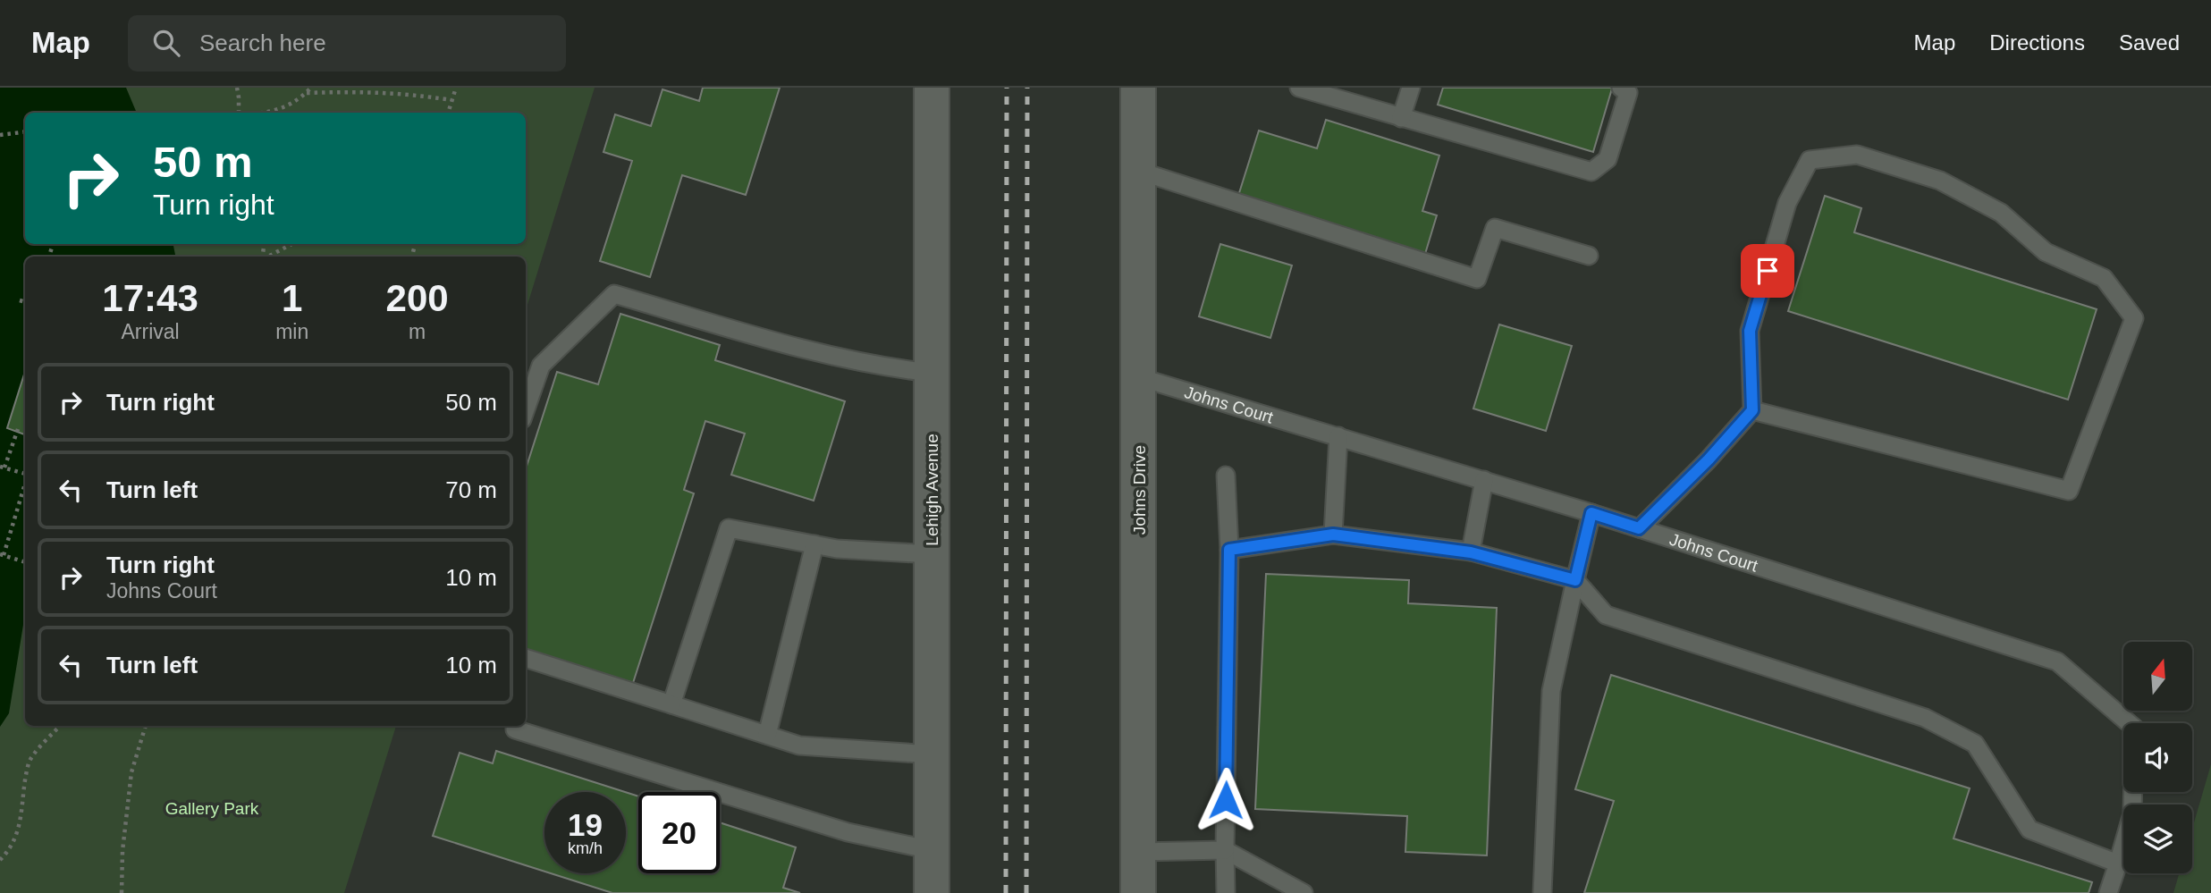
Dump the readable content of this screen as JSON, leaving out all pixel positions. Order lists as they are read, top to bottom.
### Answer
{
  "streets": {
    "street": ["Lehigh Avenue", "Johns Drive"],
    "lane": ["Johns Court"]
  },
  "crossings": [
    ["Johns Court", "Johns Drive"]
  ],
  "parks": ["Gallery Park"],
  "north": "top",
  "page": {
    "header": "Map",
    "search": "Search here",
    "nav": ["Map", "Directions", "Saved"],
    "turn": ["50 m", "Turn right"],
    "eta": [
      "17:43",
      "Arrival",
      "1",
      "min",
      "200",
      "m"
    ],
    "list": [
      {
        "name": "Turn right",
        "value": "50 m"
      },
      {
        "name": "Turn left",
        "value": "70 m"
      },
      {
        "name": "Turn right",
        "note": "Johns Court",
        "value": "10 m"
      },
      {
        "name": "Turn left",
        "value": "10 m"
      }
    ],
    "speed": "19 km/h",
    "limit": "20"
  }
}
